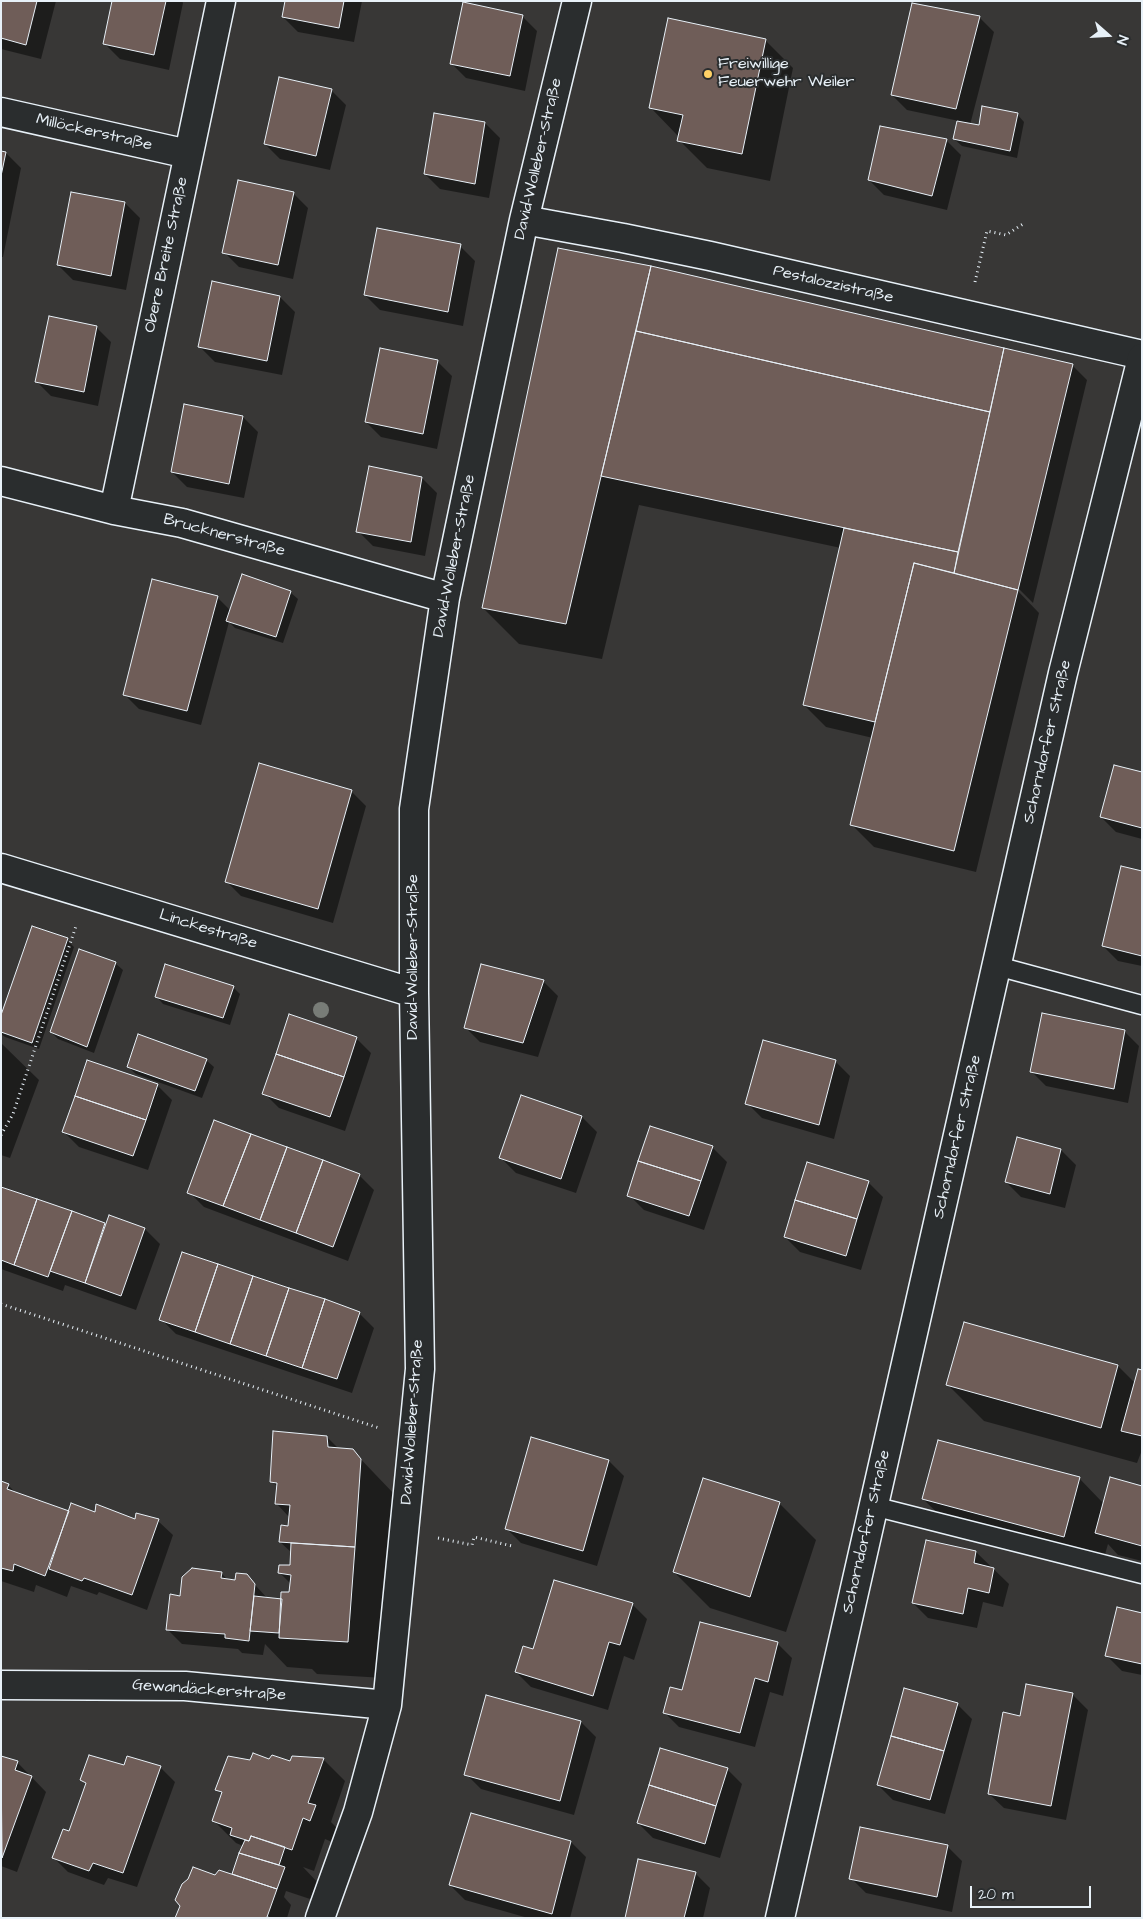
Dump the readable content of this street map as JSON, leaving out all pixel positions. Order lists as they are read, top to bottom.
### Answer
{
  "streets": {
    "street": [
      "Millöckerstraße",
      "David-Wolleber-Straße",
      "Obere Breite Straße",
      "Pestalozzistraße",
      "Brucknerstraße",
      "Schorndorfer Straße",
      "Linckestraße",
      "Gewandäckerstraße"
    ]
  },
  "crossings": [
    ["Millöckerstraße", "Obere Breite Straße"],
    ["David-Wolleber-Straße", "Pestalozzistraße"],
    ["David-Wolleber-Straße", "Brucknerstraße"],
    ["David-Wolleber-Straße", "Linckestraße"],
    ["David-Wolleber-Straße", "Gewandäckerstraße"],
    ["Obere Breite Straße", "Brucknerstraße"],
    ["Pestalozzistraße", "Schorndorfer Straße"]
  ],
  "places": ["Freiwillige Feuerwehr Weiler"],
  "scale_bar": "20 m",
  "north": "right"
}
